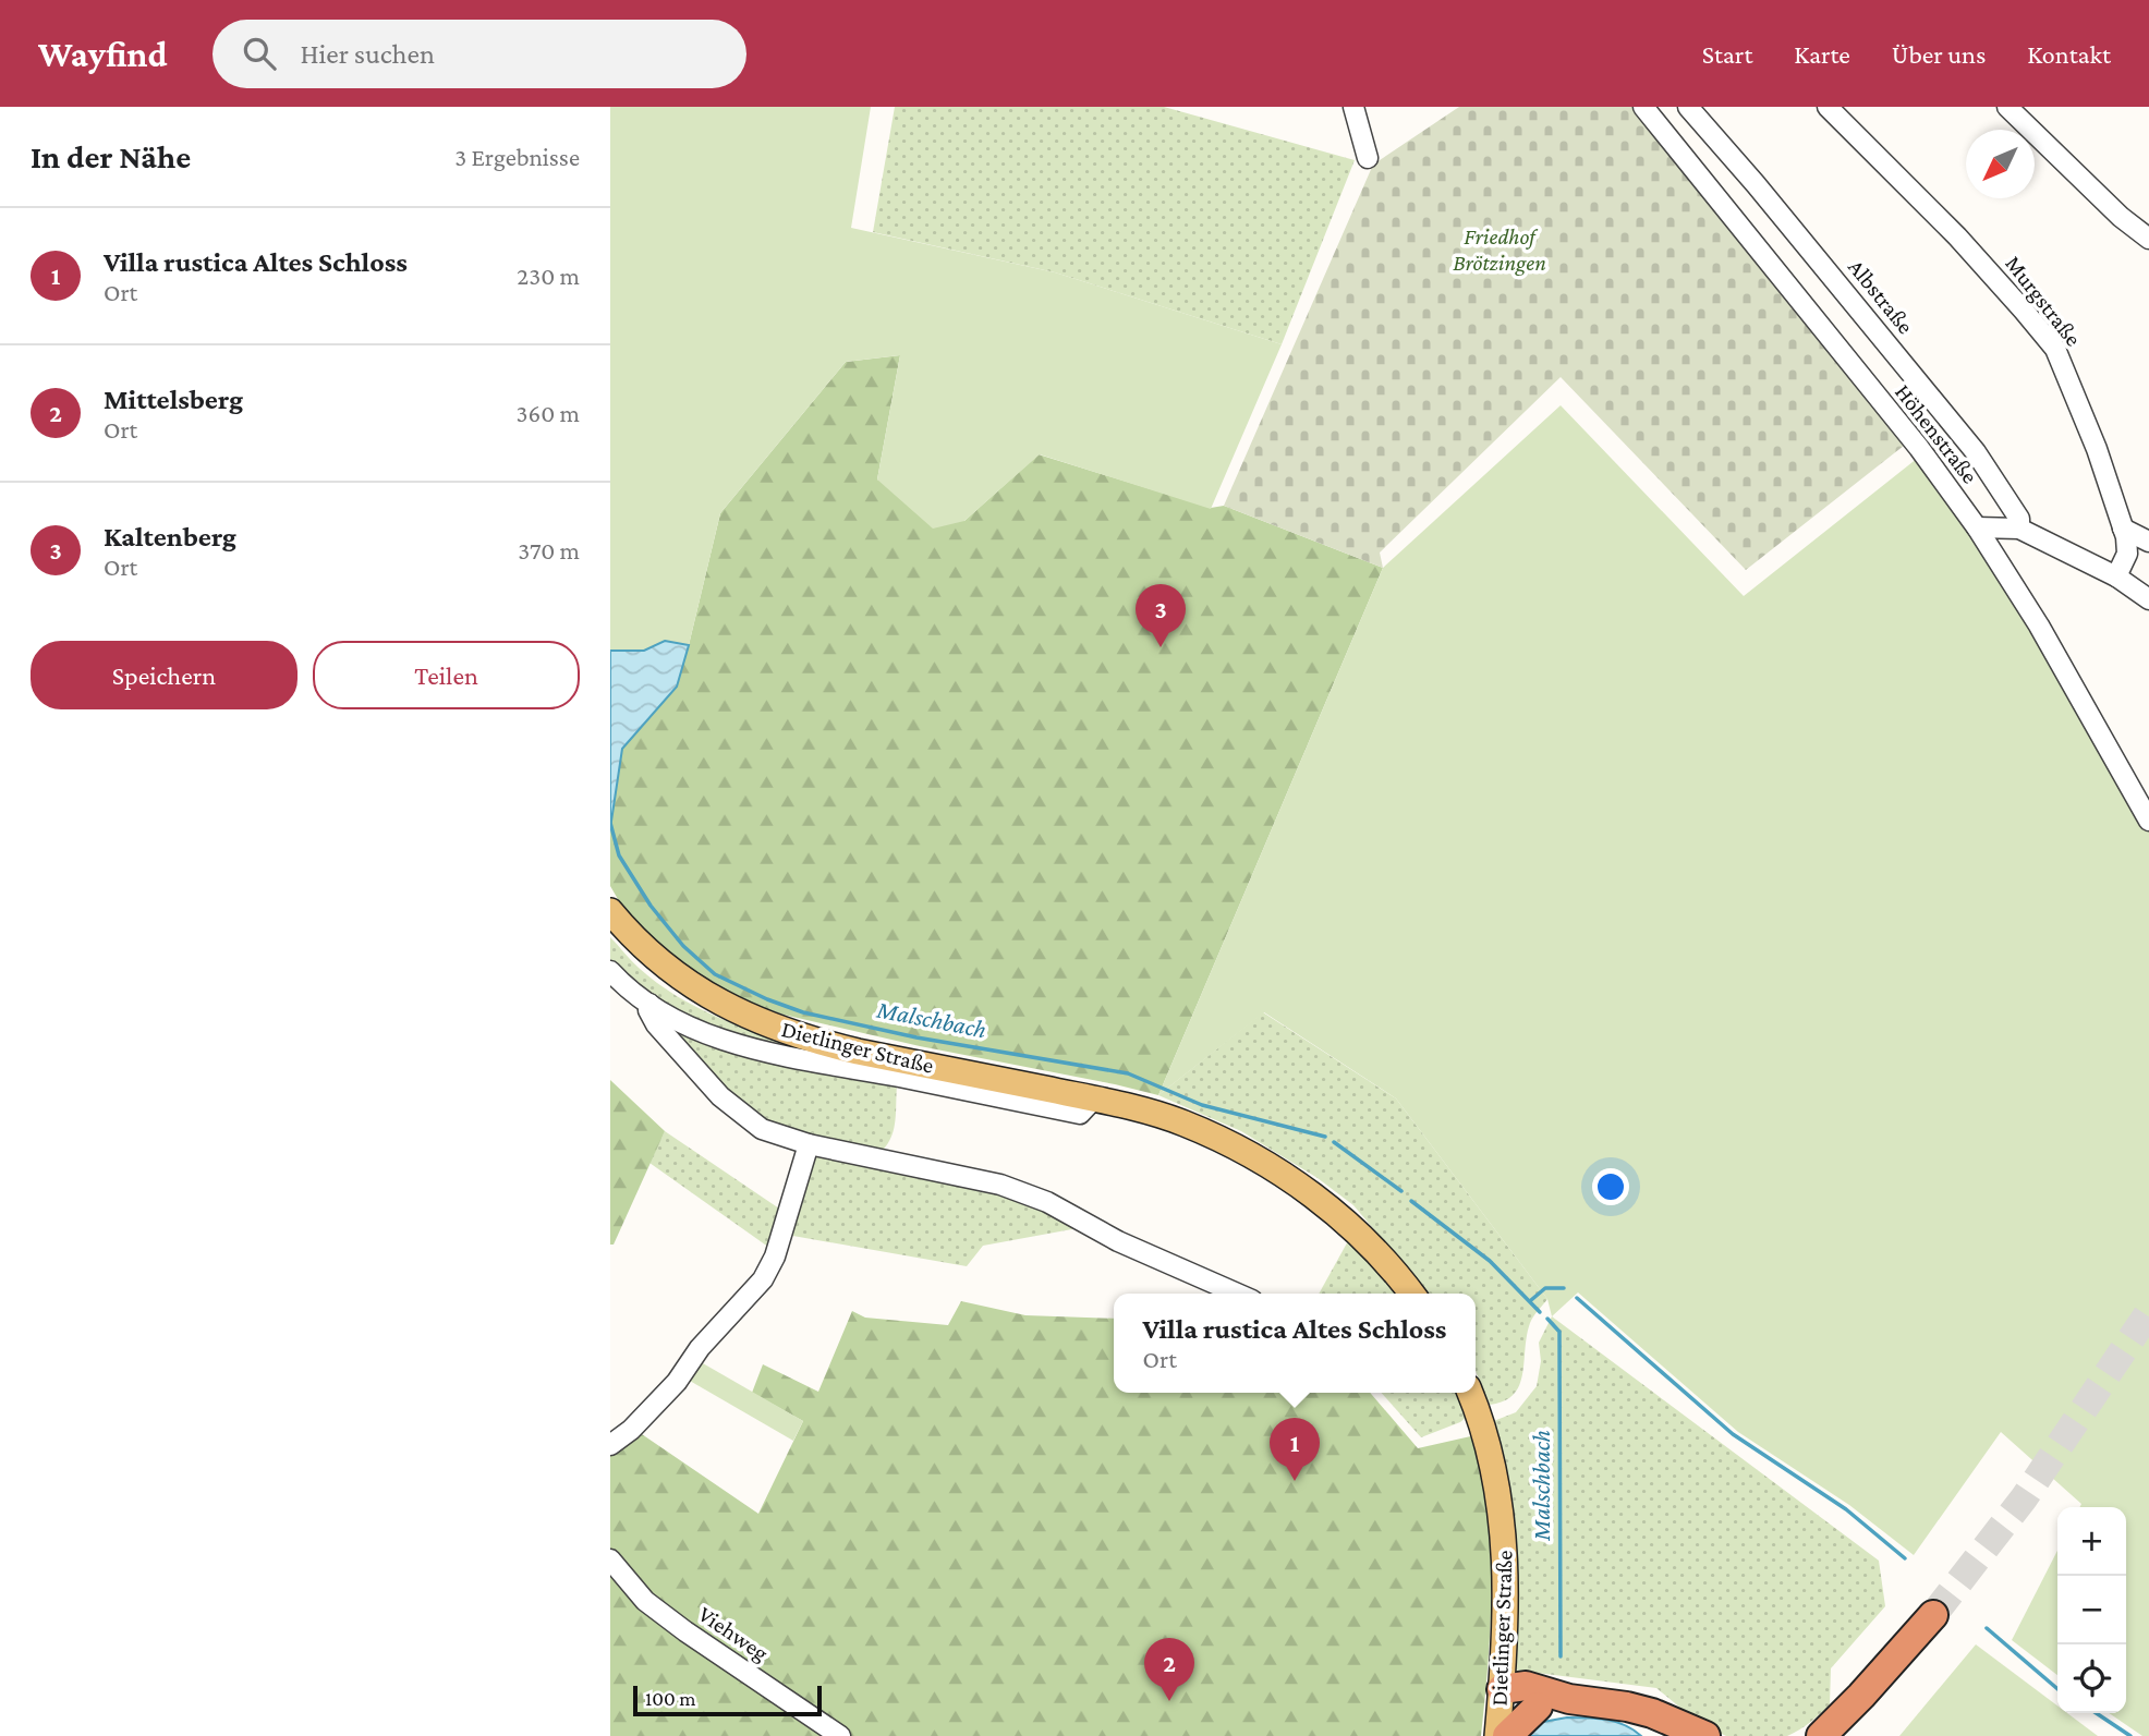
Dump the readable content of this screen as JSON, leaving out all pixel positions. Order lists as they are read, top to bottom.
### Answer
{
  "streets": {
    "main road": ["Dietlinger Straße"],
    "street": [
      "Albstraße",
      "Murgstraße",
      "Höhenstraße",
      "Viehweg"
    ]
  },
  "water": ["Malschbach"],
  "parks": ["Friedhof Brötzingen"],
  "scale_bar": "100 m",
  "north": "bottom left",
  "page": {
    "header": "Wayfind",
    "search": "Hier suchen",
    "nav": [
      "Start",
      "Karte",
      "Über uns",
      "Kontakt"
    ],
    "heading": ["In der Nähe", "3 Ergebnisse"],
    "list": [
      {
        "mark": "1",
        "name": "Villa rustica Altes Schloss",
        "note": "Ort",
        "value": "230 m"
      },
      {
        "mark": "2",
        "name": "Mittelsberg",
        "note": "Ort",
        "value": "360 m"
      },
      {
        "mark": "3",
        "name": "Kaltenberg",
        "note": "Ort",
        "value": "370 m"
      }
    ],
    "pins": ["3", "1", "2"],
    "buttons": ["Speichern", "Teilen"],
    "popup": ["Villa rustica Altes Schloss", "Ort"],
    "map_buttons": ["+", "−"],
    "scale": "100 m"
  }
}
